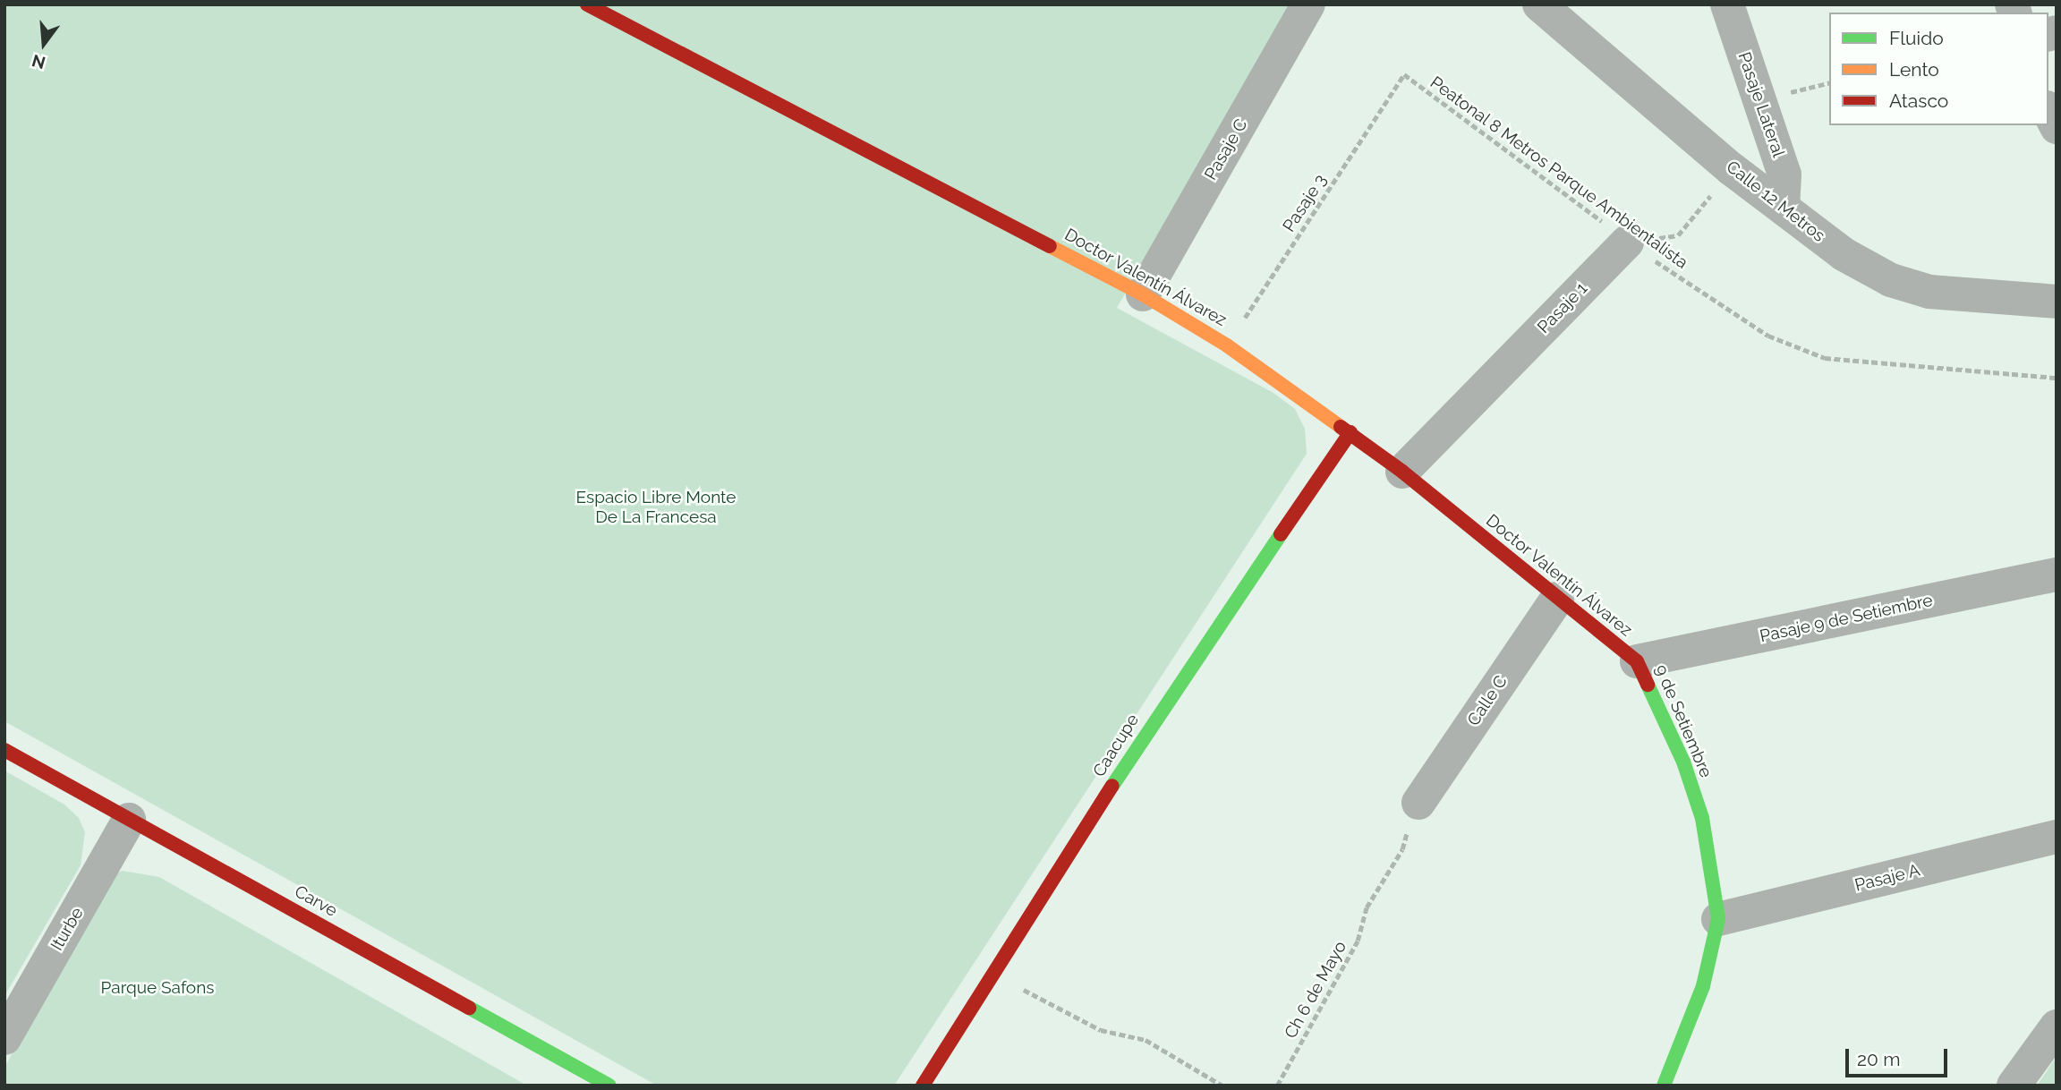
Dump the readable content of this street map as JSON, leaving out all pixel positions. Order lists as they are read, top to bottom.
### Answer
{
  "streets": {
    "street": [
      "Pasaje Lateral",
      "Pasaje C",
      "Calle 12 Metros",
      "Doctor Valentín Álvarez",
      "Pasaje 1",
      "Pasaje 9 de Setiembre",
      "Calle C",
      "9 de Setiembre",
      "Caacupe",
      "Pasaje A",
      "Carve",
      "Iturbe"
    ],
    "path": ["Peatonal 8 Metros Parque Ambientalista", "Pasaje 3", "Ch 6 de Mayo"]
  },
  "crossings": [
    ["Pasaje Lateral", "Calle 12 Metros"],
    ["Pasaje C", "Doctor Valentín Álvarez"],
    ["Peatonal 8 Metros Parque Ambientalista", "Pasaje 3"],
    ["Peatonal 8 Metros Parque Ambientalista", "Pasaje 1"],
    ["Pasaje 3", "Doctor Valentín Álvarez"],
    ["Doctor Valentín Álvarez", "Pasaje 1"],
    ["Doctor Valentín Álvarez", "Pasaje 9 de Setiembre"],
    ["Doctor Valentín Álvarez", "Calle C"],
    ["Doctor Valentín Álvarez", "9 de Setiembre"],
    ["Doctor Valentín Álvarez", "Caacupe"],
    ["Pasaje 9 de Setiembre", "9 de Setiembre"],
    ["Calle C", "Ch 6 de Mayo"],
    ["9 de Setiembre", "Pasaje A"],
    ["Carve", "Iturbe"]
  ],
  "parks": ["Espacio Libre Monte De La Francesa", "Parque Safons"],
  "legend": ["Fluido", "Lento", "Atasco"],
  "scale_bar": "20 m",
  "north": "bottom"
}
